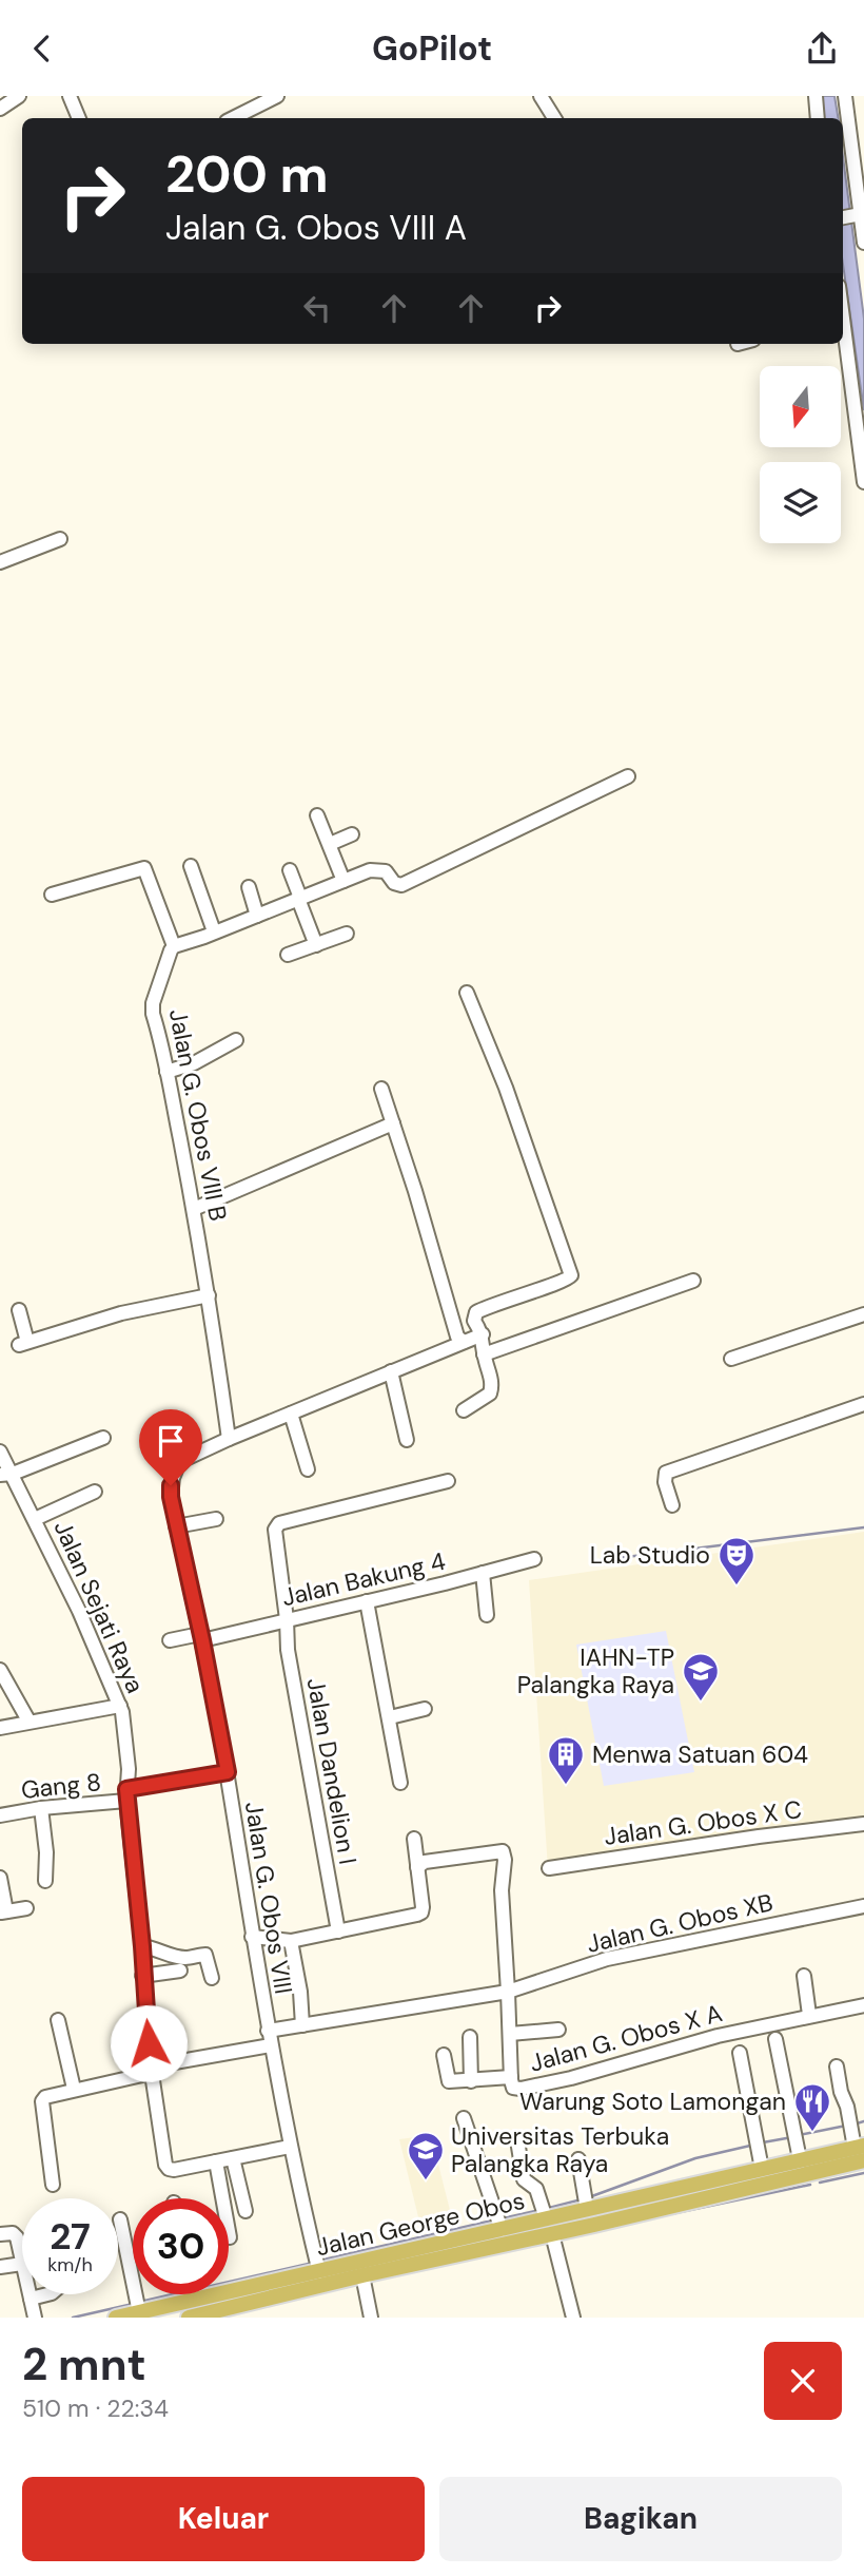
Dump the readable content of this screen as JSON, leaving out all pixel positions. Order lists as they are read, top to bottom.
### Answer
{
  "streets": {
    "main road": ["Jalan George Obos"],
    "street": [
      "Jalan G. Obos VIII B",
      "Jalan Bakung 4",
      "Jalan Sejati Raya",
      "Jalan Dandelion I",
      "Gang 8",
      "Jalan G. Obos X C",
      "Jalan G. Obos VIII",
      "Jalan G. Obos XB",
      "Jalan G. Obos X A"
    ]
  },
  "crossings": [
    ["Jalan G. Obos VIII B", "Jalan G. Obos VIII"],
    ["Jalan Bakung 4", "Jalan Dandelion I"],
    ["Jalan Bakung 4", "Jalan G. Obos VIII"],
    ["Jalan Sejati Raya", "Gang 8"],
    ["Gang 8", "Jalan G. Obos VIII"],
    ["Jalan G. Obos VIII", "Jalan George Obos"],
    ["Jalan G. Obos XB", "Jalan G. Obos X A"]
  ],
  "places": {
    "theatre": ["Lab Studio"],
    "school or university": ["IAHN-TP Palangka Raya", "Universitas Terbuka Palangka Raya"],
    "building": ["Menwa Satuan 604"],
    "restaurant": ["Warung Soto Lamongan"]
  },
  "north": "bottom",
  "page": {
    "header": "GoPilot",
    "turn": ["200 m", "Jalan G. Obos VIII A"],
    "speed": "27 km/h",
    "limit": "30",
    "heading": ["2 mnt", "510 m · 22:34"],
    "buttons": ["Keluar", "Bagikan"]
  }
}
